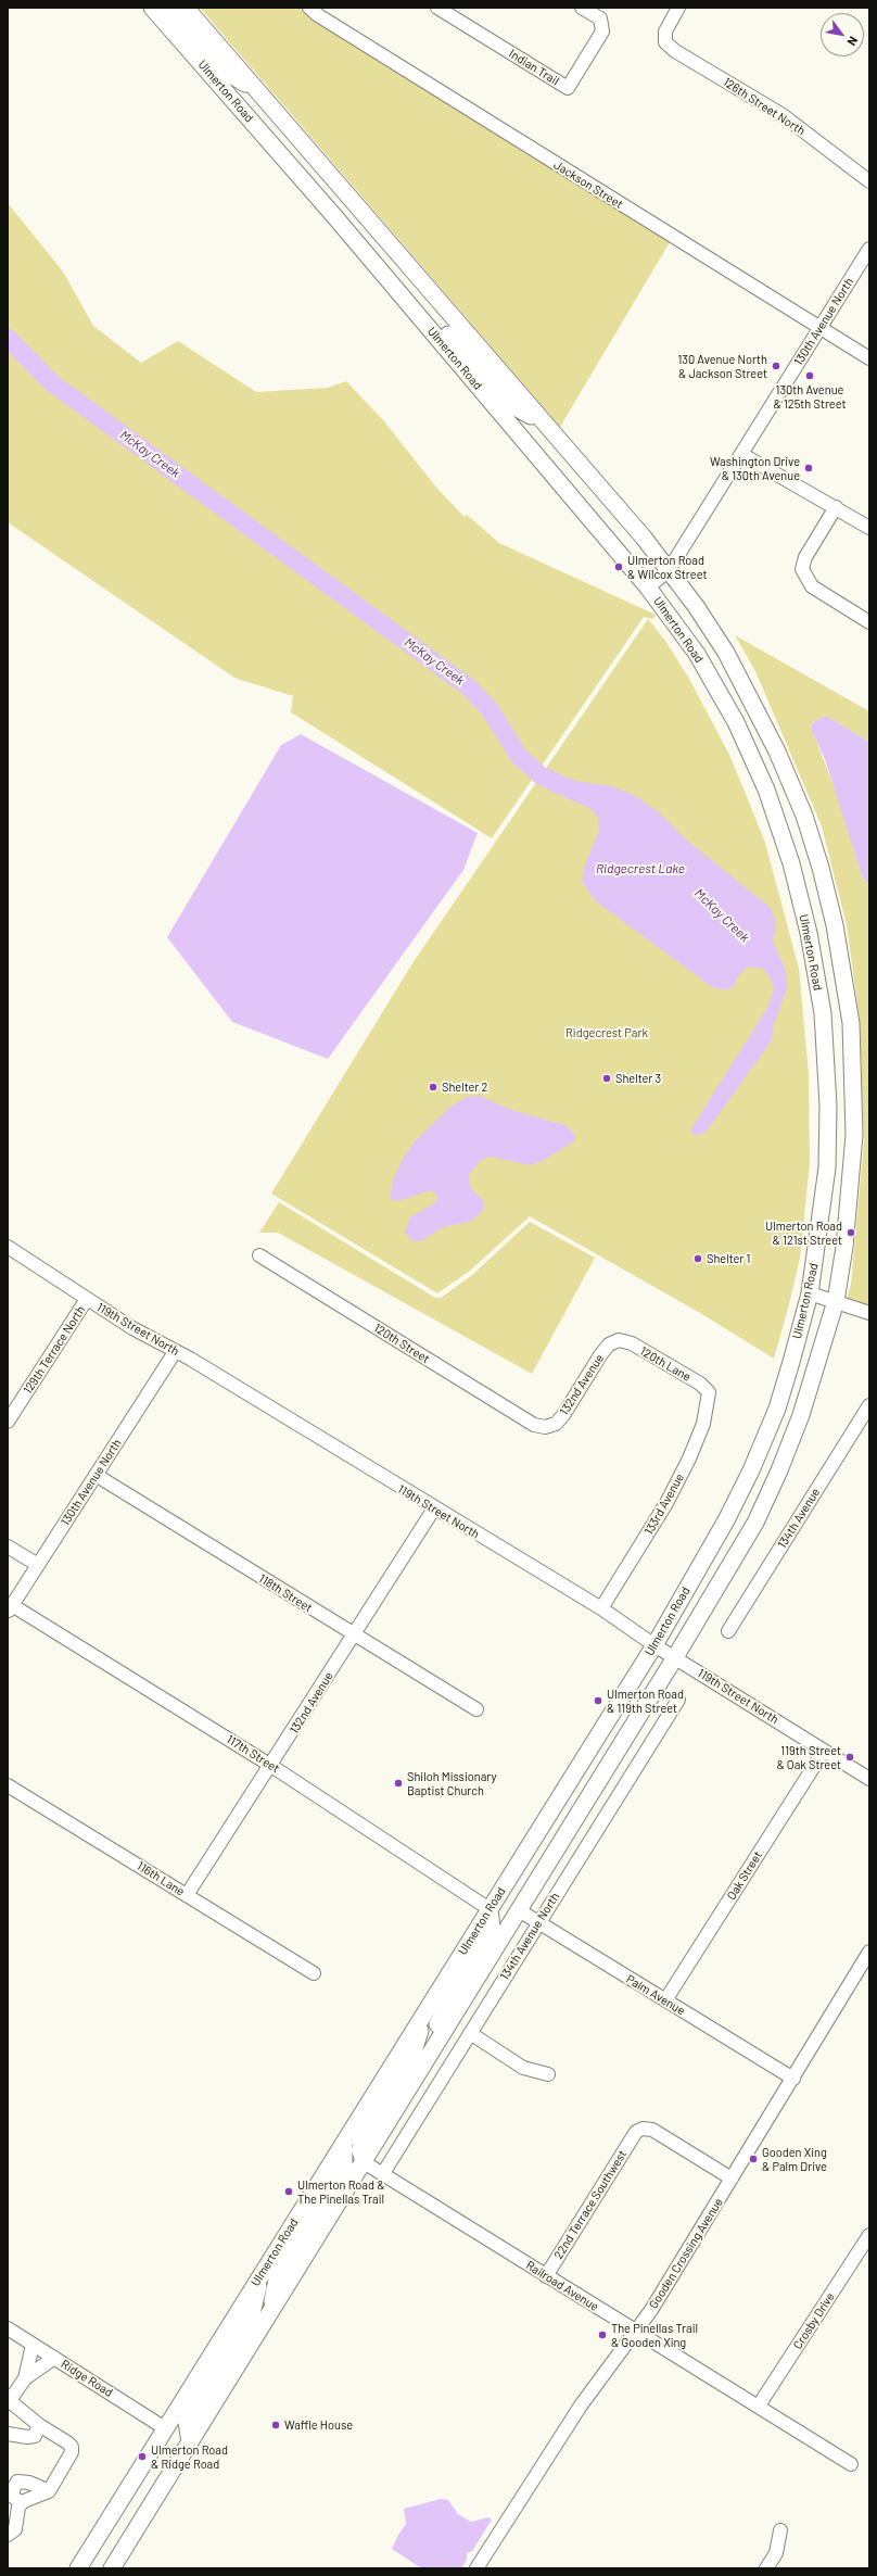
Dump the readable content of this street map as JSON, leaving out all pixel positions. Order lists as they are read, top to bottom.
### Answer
{
  "streets": {
    "main road": ["Ulmerton Road"],
    "street": [
      "Indian Trail",
      "126th Street North",
      "Jackson Street",
      "130th Avenue North",
      "119th Street North",
      "120th Street",
      "129th Terrace North",
      "120th Lane",
      "132nd Avenue",
      "133rd Avenue",
      "134th Avenue",
      "118th Street",
      "117th Street",
      "Oak Street",
      "116th Lane",
      "134th Avenue North",
      "Palm Avenue",
      "22nd Terrace Southwest",
      "Gooden Crossing Avenue",
      "Railroad Avenue",
      "Crosby Drive",
      "Ridge Road"
    ]
  },
  "crossings": [
    ["Ulmerton Road", "130th Avenue North"],
    ["Ulmerton Road", "119th Street North"],
    ["Ulmerton Road", "117th Street"],
    ["Ulmerton Road", "Palm Avenue"],
    ["Ulmerton Road", "Railroad Avenue"],
    ["Ulmerton Road", "Ridge Road"],
    ["Jackson Street", "130th Avenue North"],
    ["130th Avenue North", "119th Street North"],
    ["130th Avenue North", "118th Street"],
    ["130th Avenue North", "117th Street"],
    ["119th Street North", "129th Terrace North"],
    ["119th Street North", "132nd Avenue"],
    ["119th Street North", "133rd Avenue"],
    ["119th Street North", "Oak Street"],
    ["120th Street", "132nd Avenue"],
    ["120th Lane", "132nd Avenue"],
    ["120th Lane", "133rd Avenue"],
    ["132nd Avenue", "118th Street"],
    ["132nd Avenue", "117th Street"],
    ["132nd Avenue", "116th Lane"],
    ["Oak Street", "Palm Avenue"],
    ["134th Avenue North", "Palm Avenue"],
    ["134th Avenue North", "Railroad Avenue"],
    ["Palm Avenue", "Gooden Crossing Avenue"],
    ["22nd Terrace Southwest", "Gooden Crossing Avenue"],
    ["22nd Terrace Southwest", "Railroad Avenue"],
    ["Gooden Crossing Avenue", "Railroad Avenue"],
    ["Railroad Avenue", "Crosby Drive"]
  ],
  "water": ["McKay Creek", "Ridgecrest Lake"],
  "parks": ["Ridgecrest Park"],
  "places": [
    "130 Avenue North & Jackson Street",
    "130th Avenue & 125th Street",
    "Washington Drive & 130th Avenue",
    "Ulmerton Road & Wilcox Street",
    "Shelter 3",
    "Shelter 2",
    "Ulmerton Road & 121st Street",
    "Shelter 1",
    "Ulmerton Road & 119th Street",
    "119th Street & Oak Street",
    "Shiloh Missionary Baptist Church",
    "Gooden Xing & Palm Drive",
    "Ulmerton Road & The Pinellas Trail",
    "The Pinellas Trail & Gooden Xing",
    "Waffle House",
    "Ulmerton Road & Ridge Road"
  ],
  "north": "bottom right"
}
